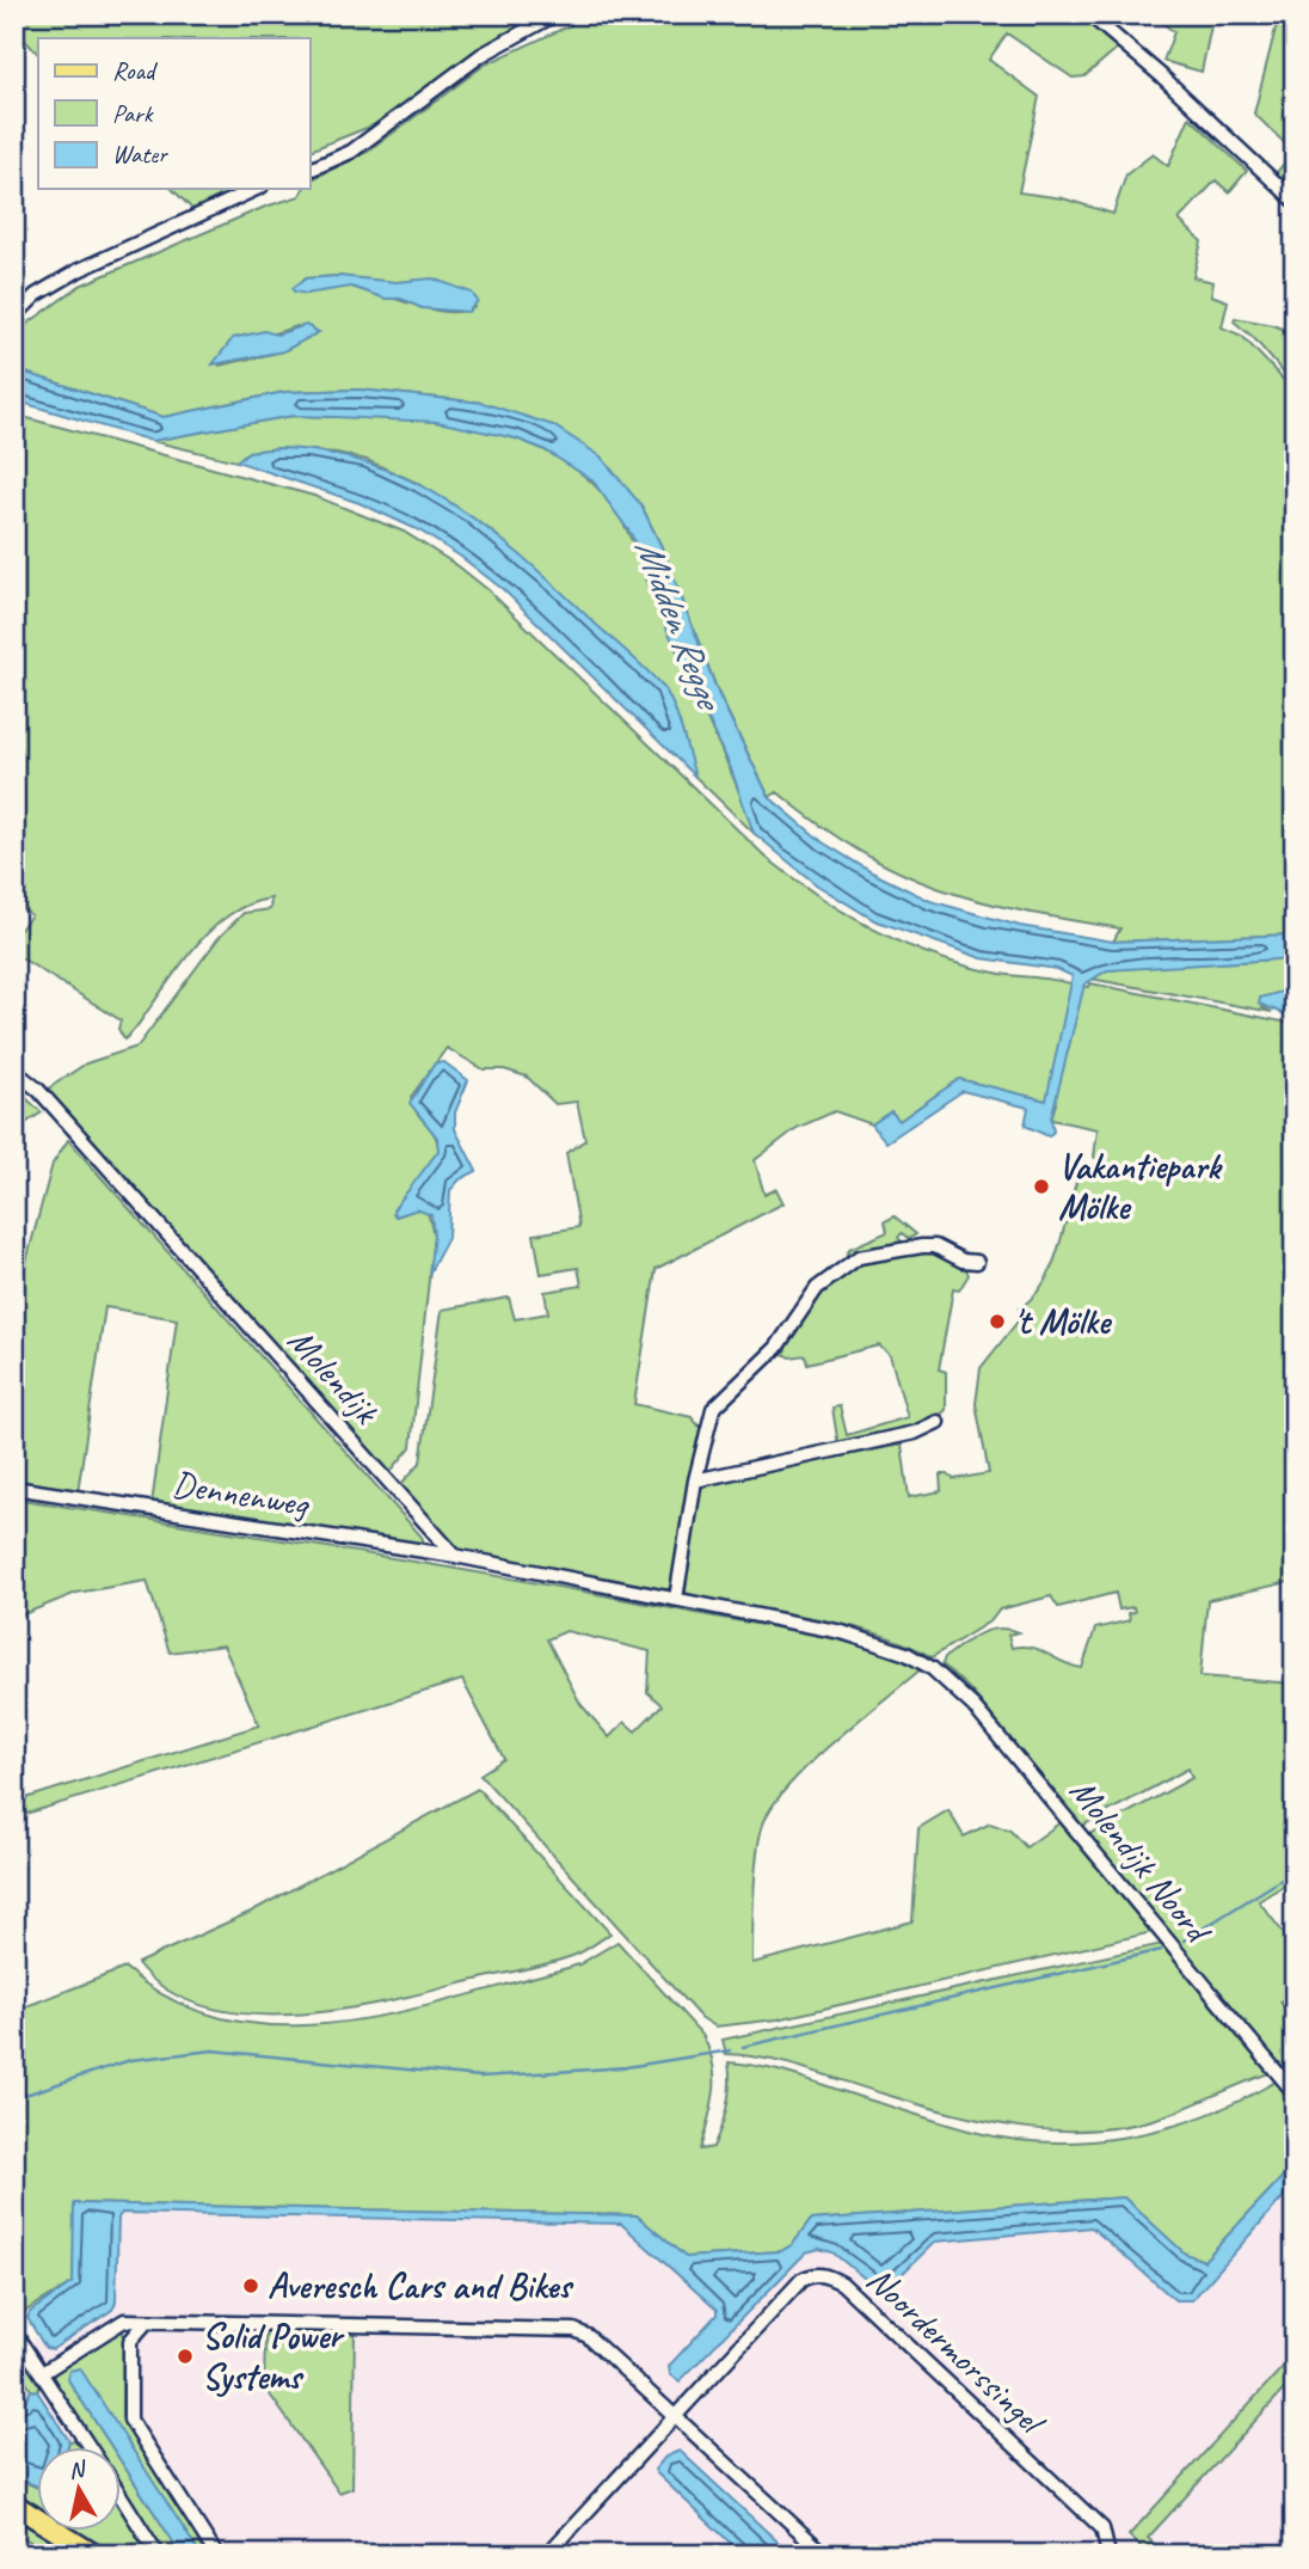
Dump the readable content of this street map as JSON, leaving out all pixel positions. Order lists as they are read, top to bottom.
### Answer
{
  "streets": {
    "street": [
      "Molendijk",
      "Dennenweg",
      "Molendijk Noord",
      "Noordermorssingel"
    ]
  },
  "crossings": [
    ["Molendijk", "Dennenweg"]
  ],
  "water": ["Midden Regge"],
  "places": [
    "Vakantiepark Mölke",
    "'t Mölke",
    "Averesch Cars and Bikes",
    "Solid Power Systems"
  ],
  "legend": ["Road", "Park", "Water"],
  "north": "top"
}
